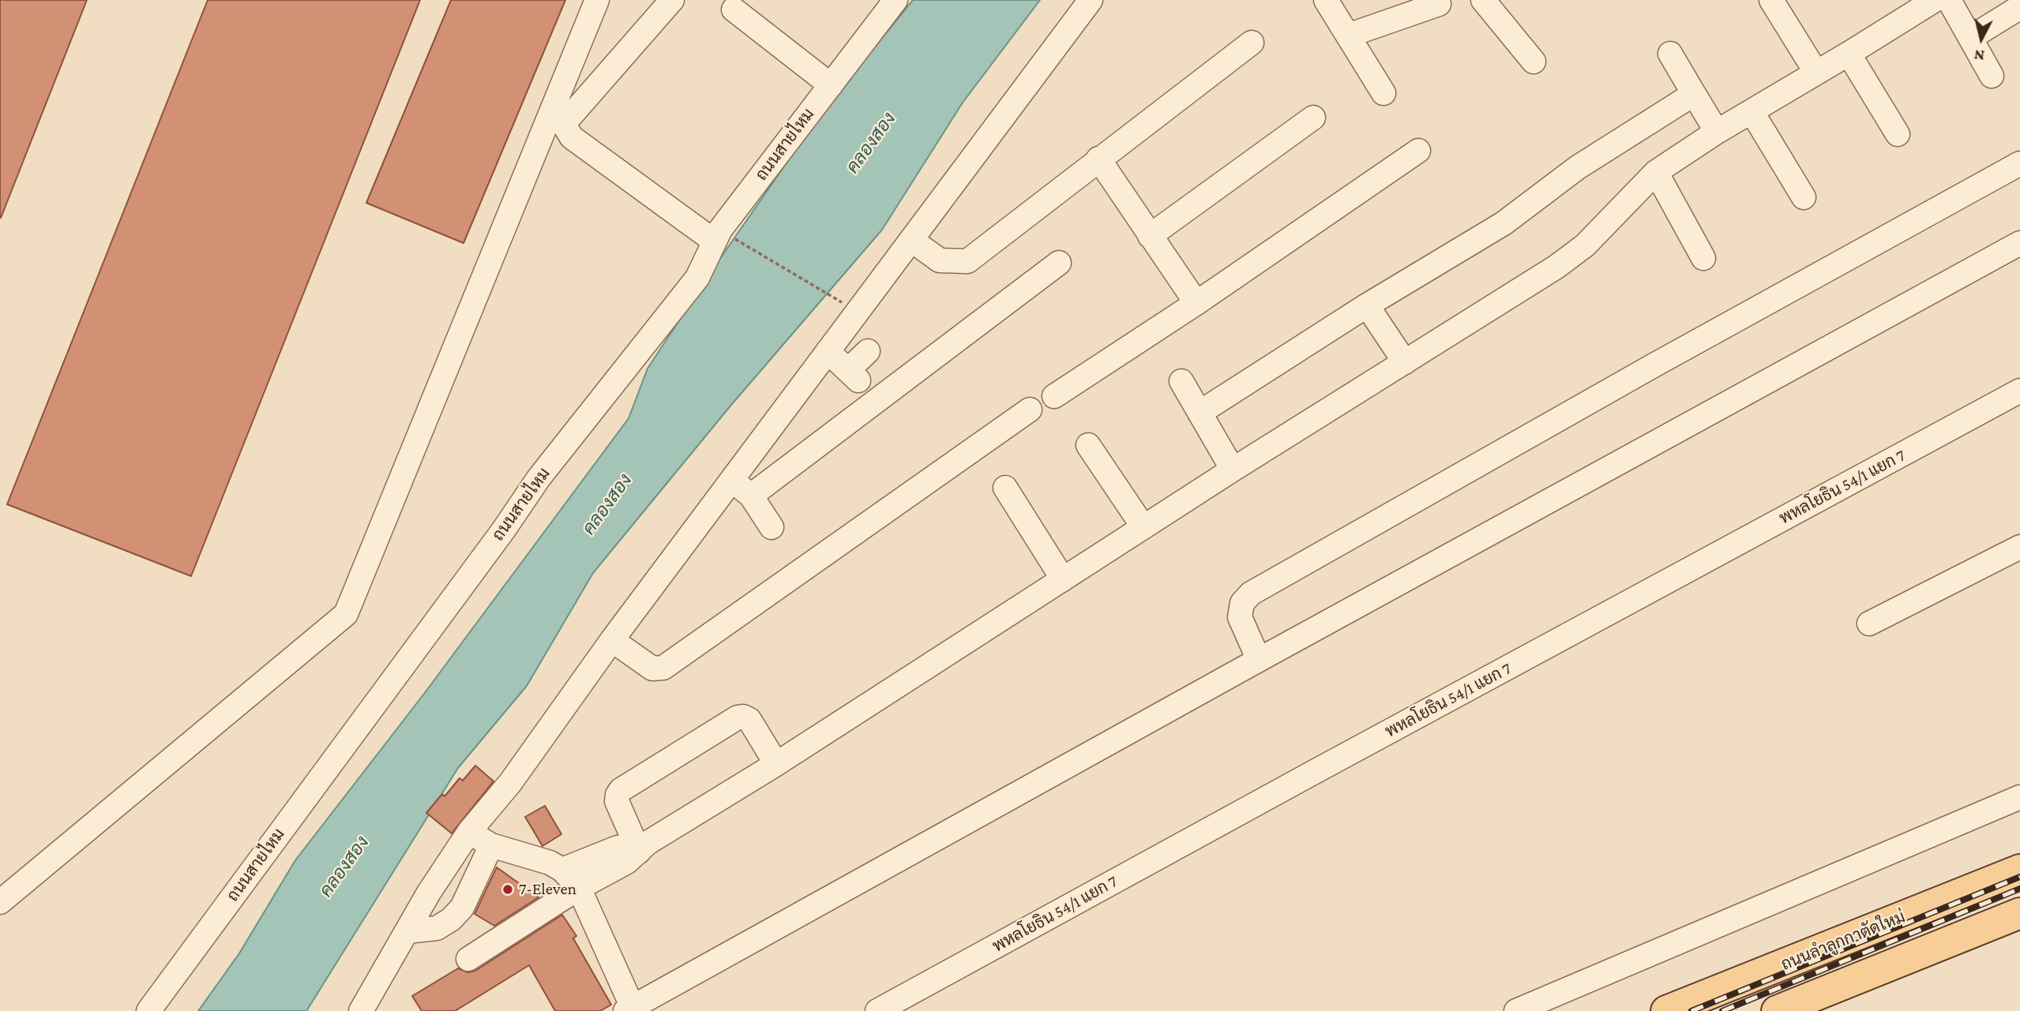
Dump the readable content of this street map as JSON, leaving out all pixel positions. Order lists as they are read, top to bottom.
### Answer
{
  "streets": {
    "main road": ["ถนนลำลูกกาตัดใหม่"],
    "street": ["ถนนสายไหม", "พหลโยธิน 54/1 แยก 7"]
  },
  "water": ["คลองสอง"],
  "places": ["7-Eleven"],
  "north": "bottom"
}
